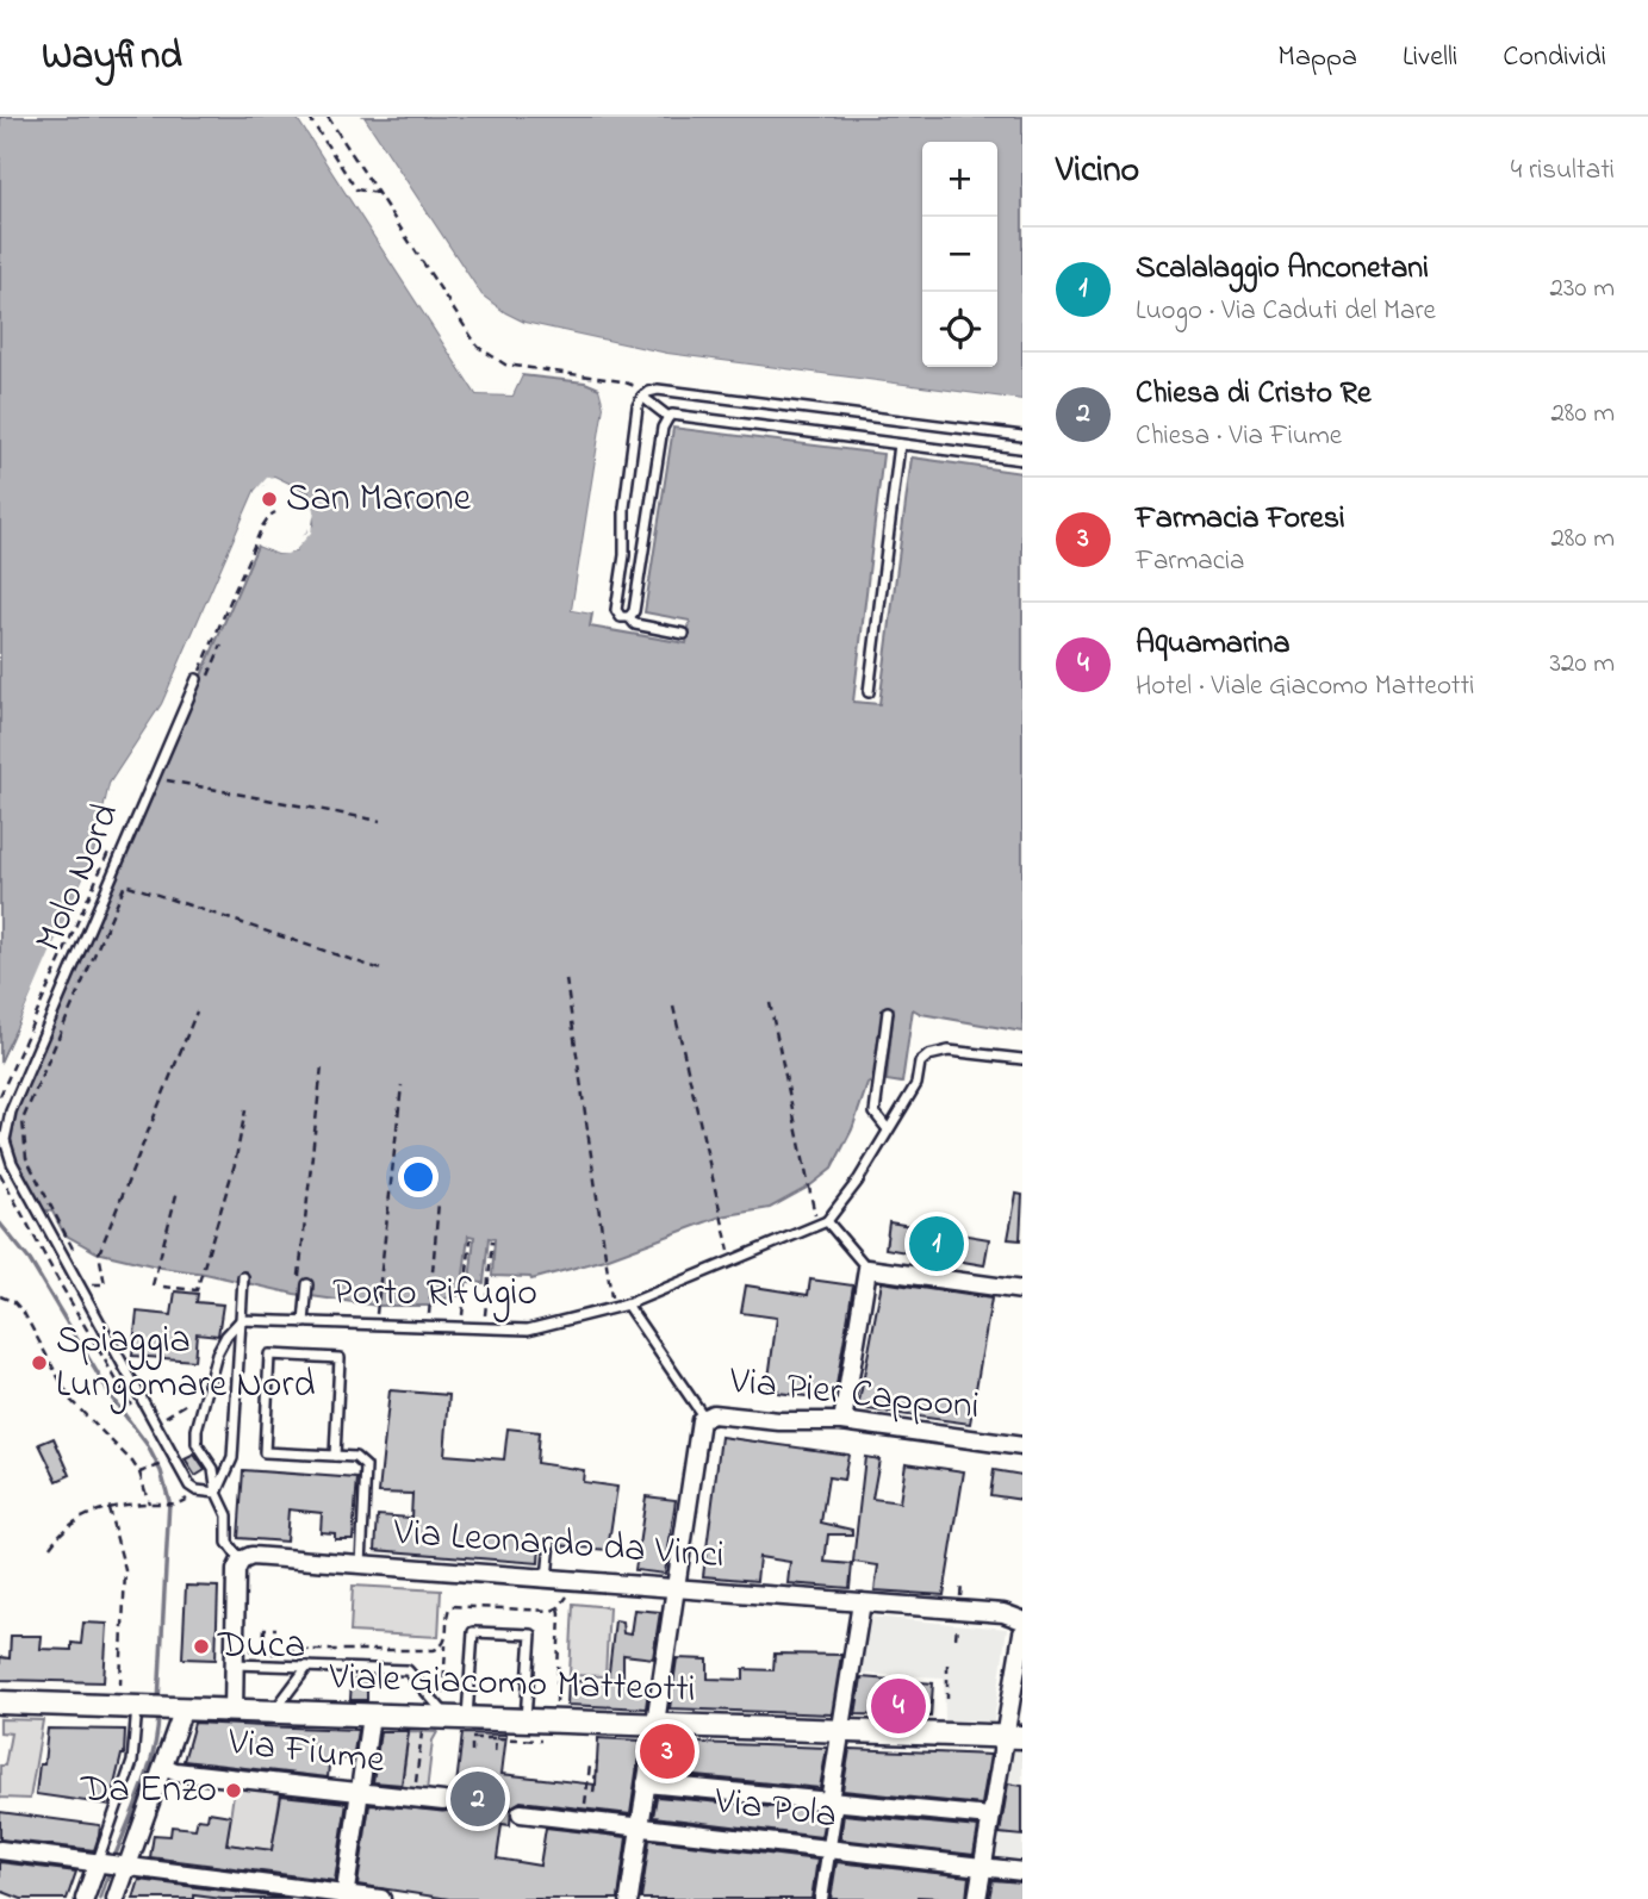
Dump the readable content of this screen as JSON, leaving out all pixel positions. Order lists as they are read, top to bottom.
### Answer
{
  "streets": {
    "street": [
      "Via Pier Capponi",
      "Via Leonardo da Vinci",
      "Viale Giacomo Matteotti",
      "Via Fiume",
      "Via Pola"
    ],
    "lane": ["Molo Nord", "Porto Rifugio"]
  },
  "crossings": [
    ["Via Pier Capponi", "Via Leonardo da Vinci"],
    ["Via Pier Capponi", "Viale Giacomo Matteotti"],
    ["Via Pier Capponi", "Via Pola"]
  ],
  "places": [
    "San Marone",
    "Spiaggia Lungomare Nord",
    "Duca",
    "Da Enzo"
  ],
  "page": {
    "header": "Wayfind",
    "nav": ["Mappa", "Livelli", "Condividi"],
    "heading": ["Vicino", "4 risultati"],
    "map_buttons": ["+", "−"],
    "list": [
      {
        "mark": "1",
        "name": "Scalalaggio Anconetani",
        "note": "Luogo · Via Caduti del Mare",
        "value": "230 m"
      },
      {
        "mark": "2",
        "name": "Chiesa di Cristo Re",
        "note": "Chiesa · Via Fiume",
        "value": "280 m"
      },
      {
        "mark": "3",
        "name": "Farmacia Foresi",
        "note": "Farmacia",
        "value": "280 m"
      },
      {
        "mark": "4",
        "name": "Aquamarina",
        "note": "Hotel · Viale Giacomo Matteotti",
        "value": "320 m"
      }
    ],
    "pins": [
      "1",
      "4",
      "3",
      "2"
    ]
  }
}
